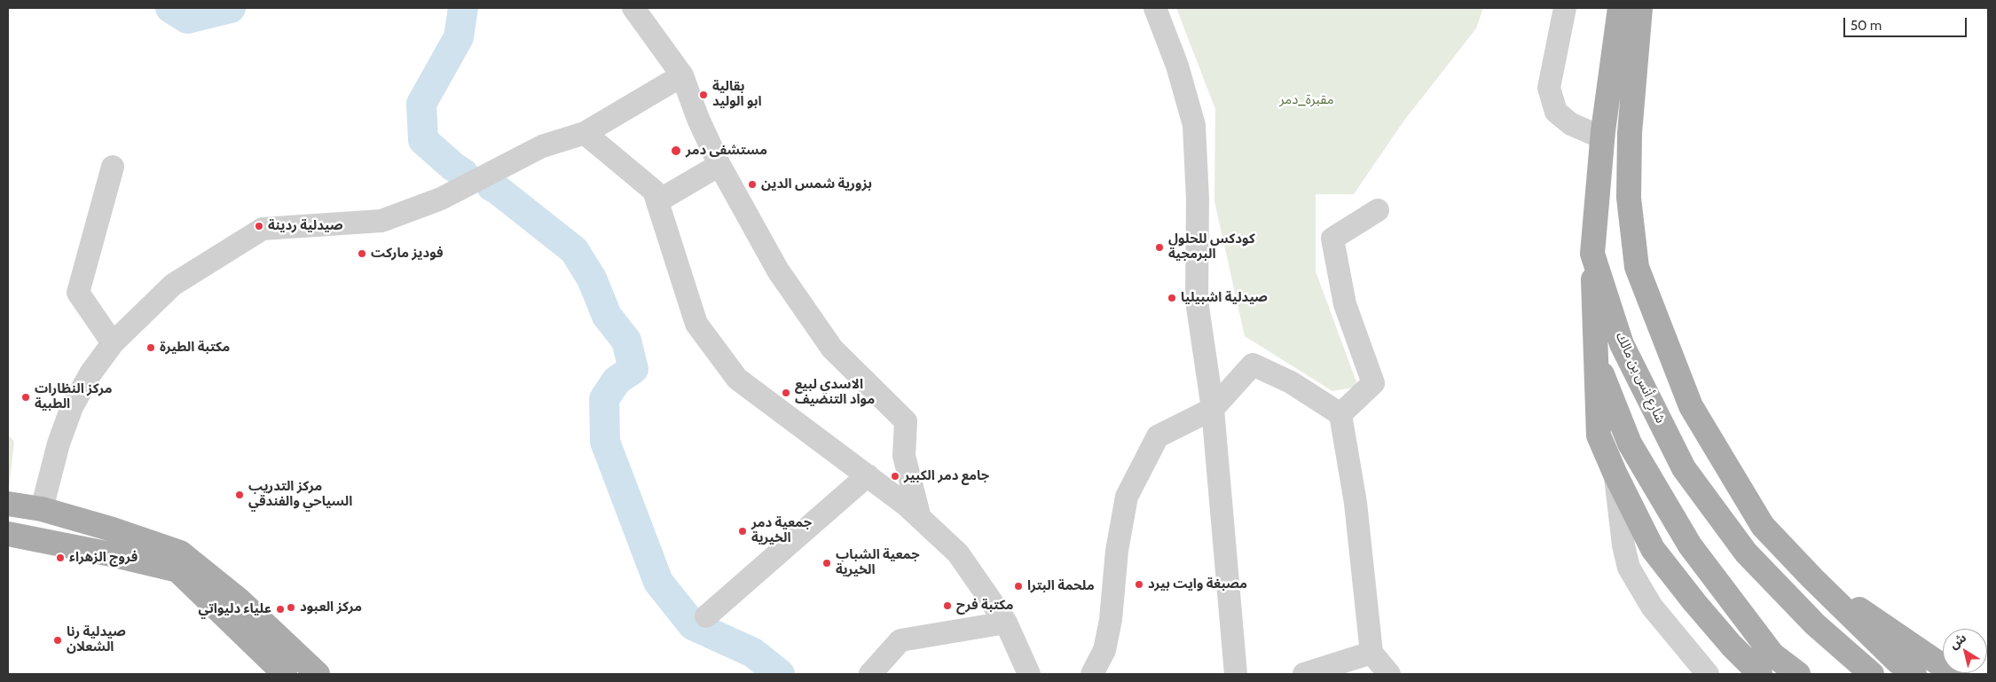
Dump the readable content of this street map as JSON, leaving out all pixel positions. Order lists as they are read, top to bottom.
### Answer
{
  "streets": {
    "main road": ["شارع أنس بن مالك"]
  },
  "parks": ["مقبرة_دمر"],
  "places": [
    "بقالية ابو الوليد",
    "مستشفى دمر",
    "بزورية شمس الدين",
    "صيدلية ردينة",
    "كودكس للحلول البرمجية",
    "فوديز ماركت",
    "صيدلية اشبيليا",
    "مكتبة الطيرة",
    "الاسدي لبيع مواد التنضيف",
    "مركز النظارات الطبية",
    "جامع دمر الكبير",
    "مركز التدريب السياحي والفندقي",
    "جمعية دمر الخيرية",
    "فروج الزهراء",
    "جمعية الشباب الخيرية",
    "مصبغة وايت بيرد",
    "ملحمة البترا",
    "مكتبة فرح",
    "مركز العبود",
    "علياء دليواتي",
    "صيدلية رنا الشعلان"
  ],
  "scale_bar": "50 m",
  "north": "top left"
}
